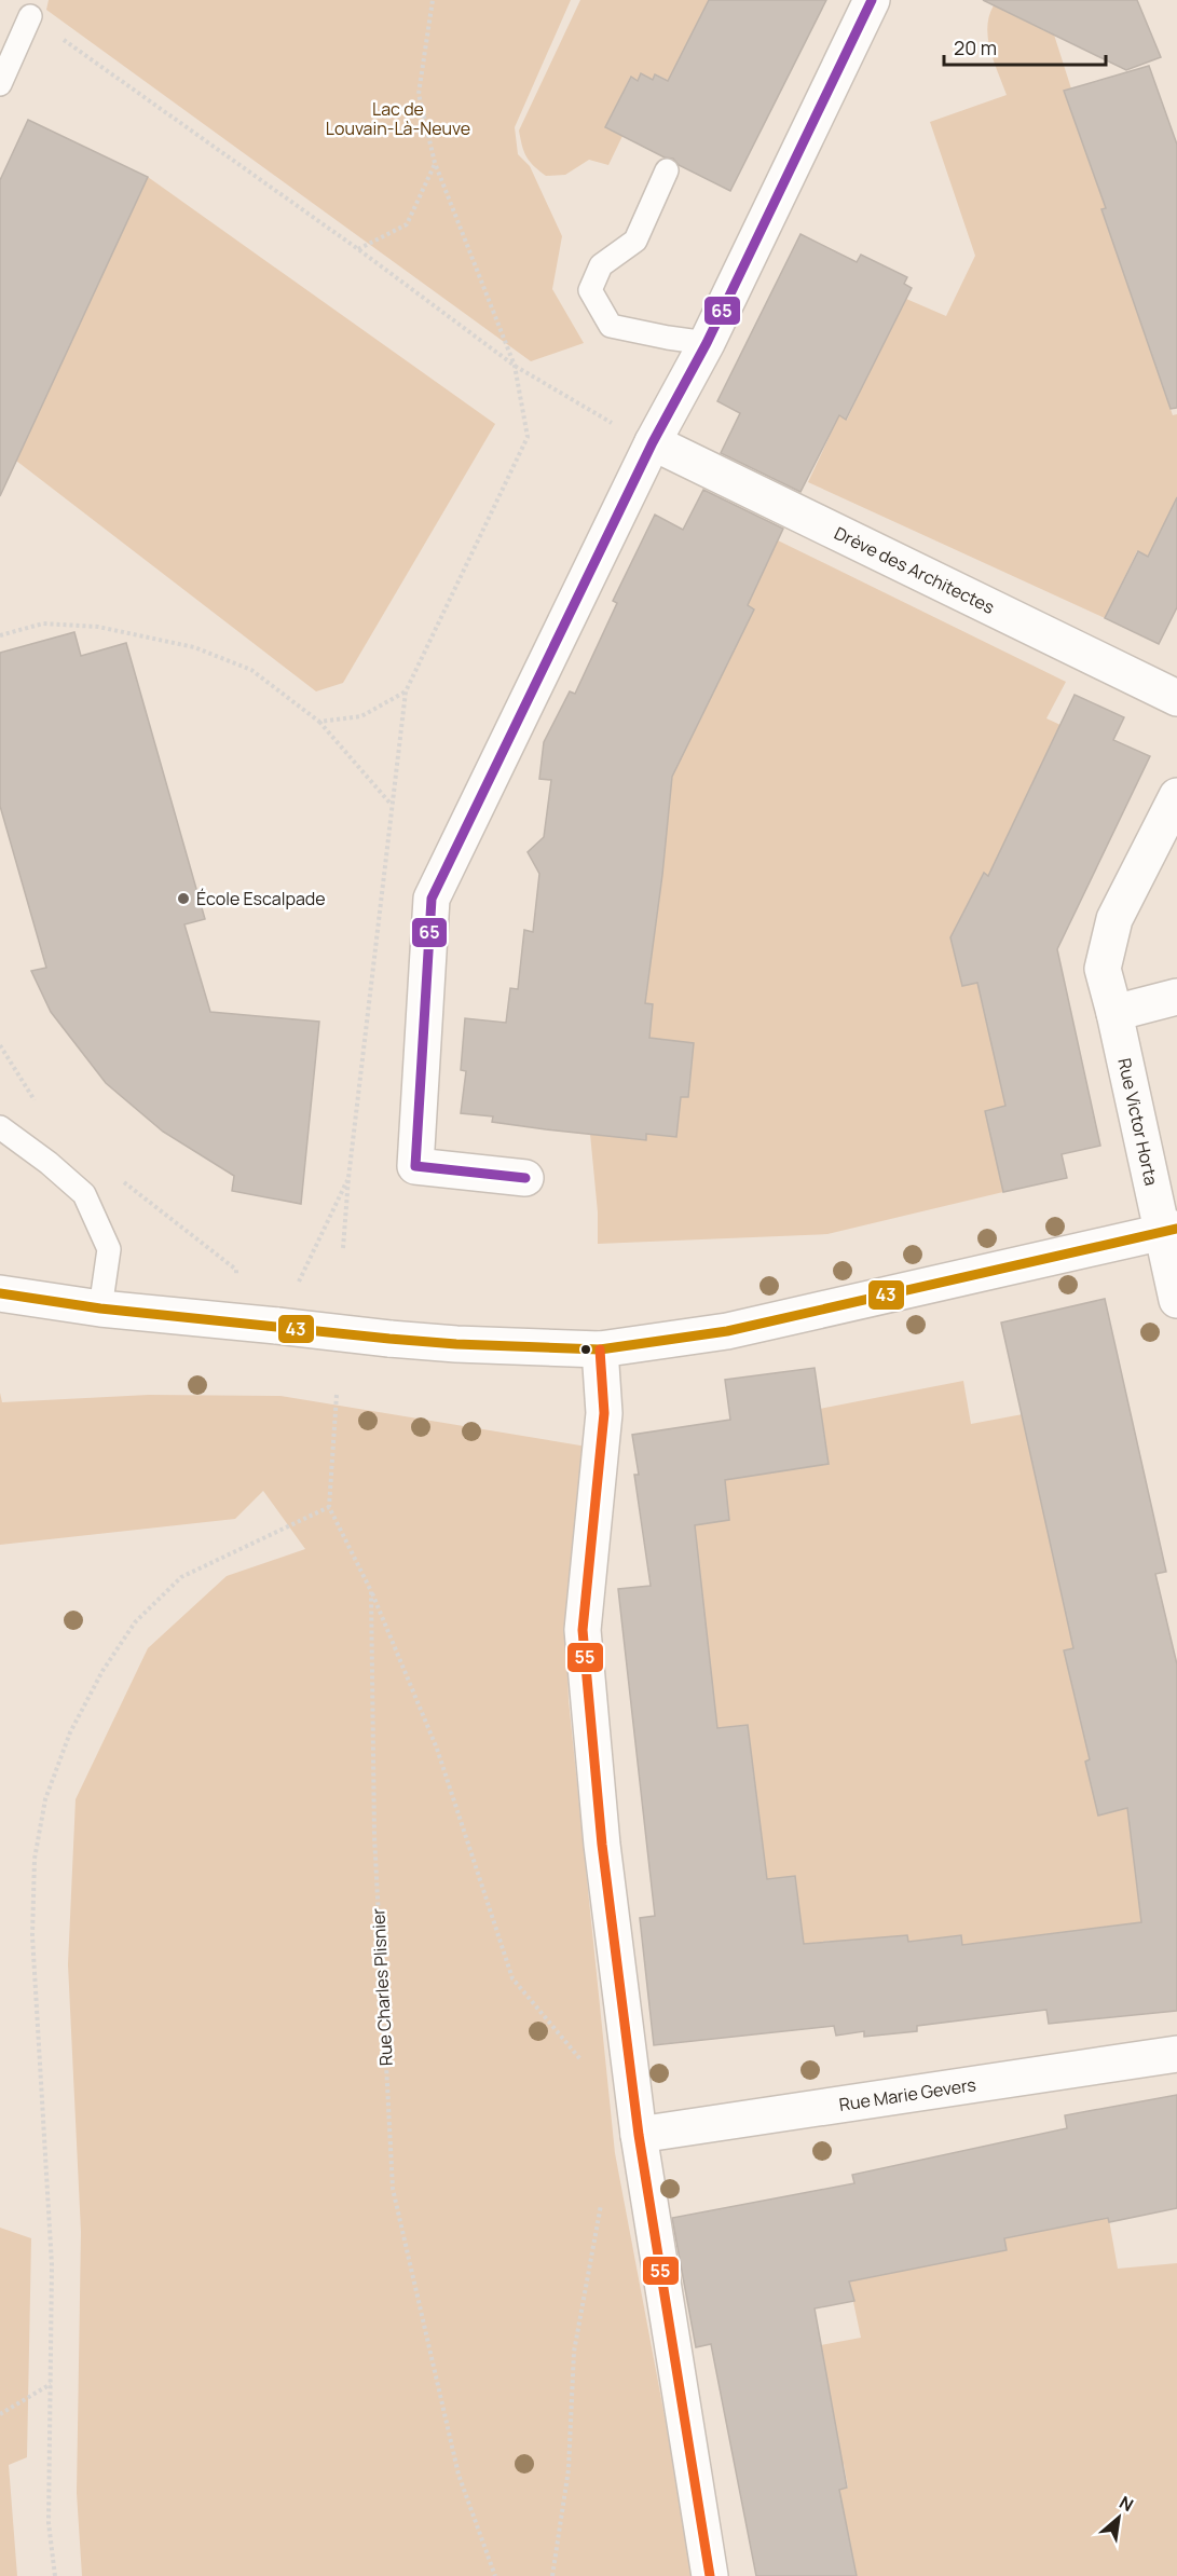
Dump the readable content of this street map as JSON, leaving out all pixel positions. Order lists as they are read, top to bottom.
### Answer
{
  "streets": {
    "street": ["Drève des Architectes", "Rue Victor Horta", "Rue Marie Gevers"],
    "path": ["Rue Charles Plisnier"]
  },
  "parks": ["Lac de Louvain-Là-Neuve"],
  "places": ["École Escalpade"],
  "lines": ["transit line 65", "transit line 43", "transit line 55"],
  "scale_bar": "20 m",
  "north": "top right"
}
